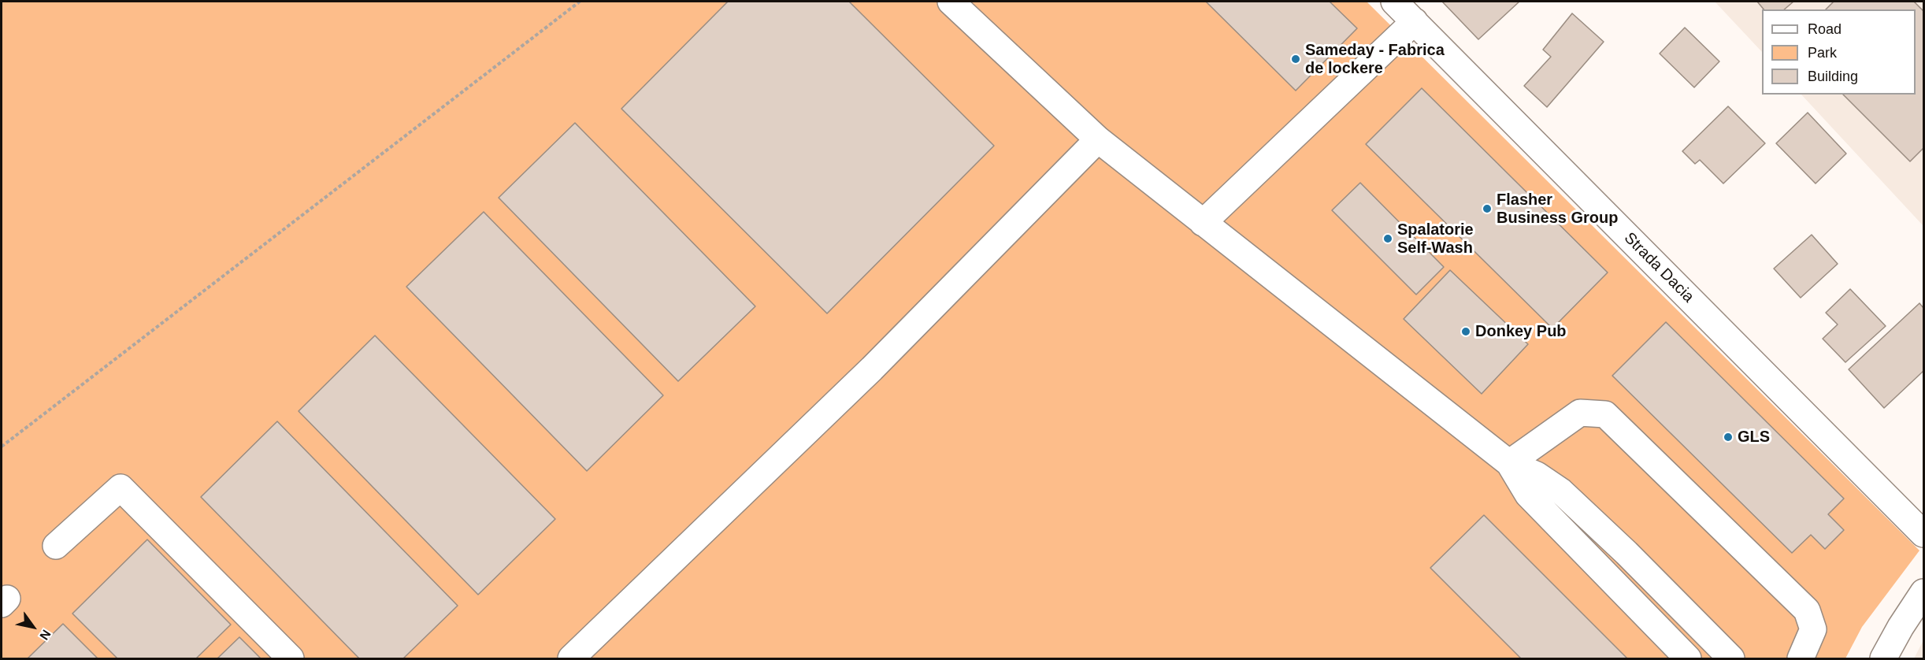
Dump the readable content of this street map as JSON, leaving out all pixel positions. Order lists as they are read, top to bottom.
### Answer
{
  "streets": {
    "street": ["Strada Dacia"]
  },
  "places": [
    "Sameday - Fabrica de lockere",
    "Flasher Business Group",
    "Spalatorie Self-Wash",
    "Donkey Pub",
    "GLS"
  ],
  "legend": ["Road", "Park", "Building"],
  "north": "bottom right"
}
